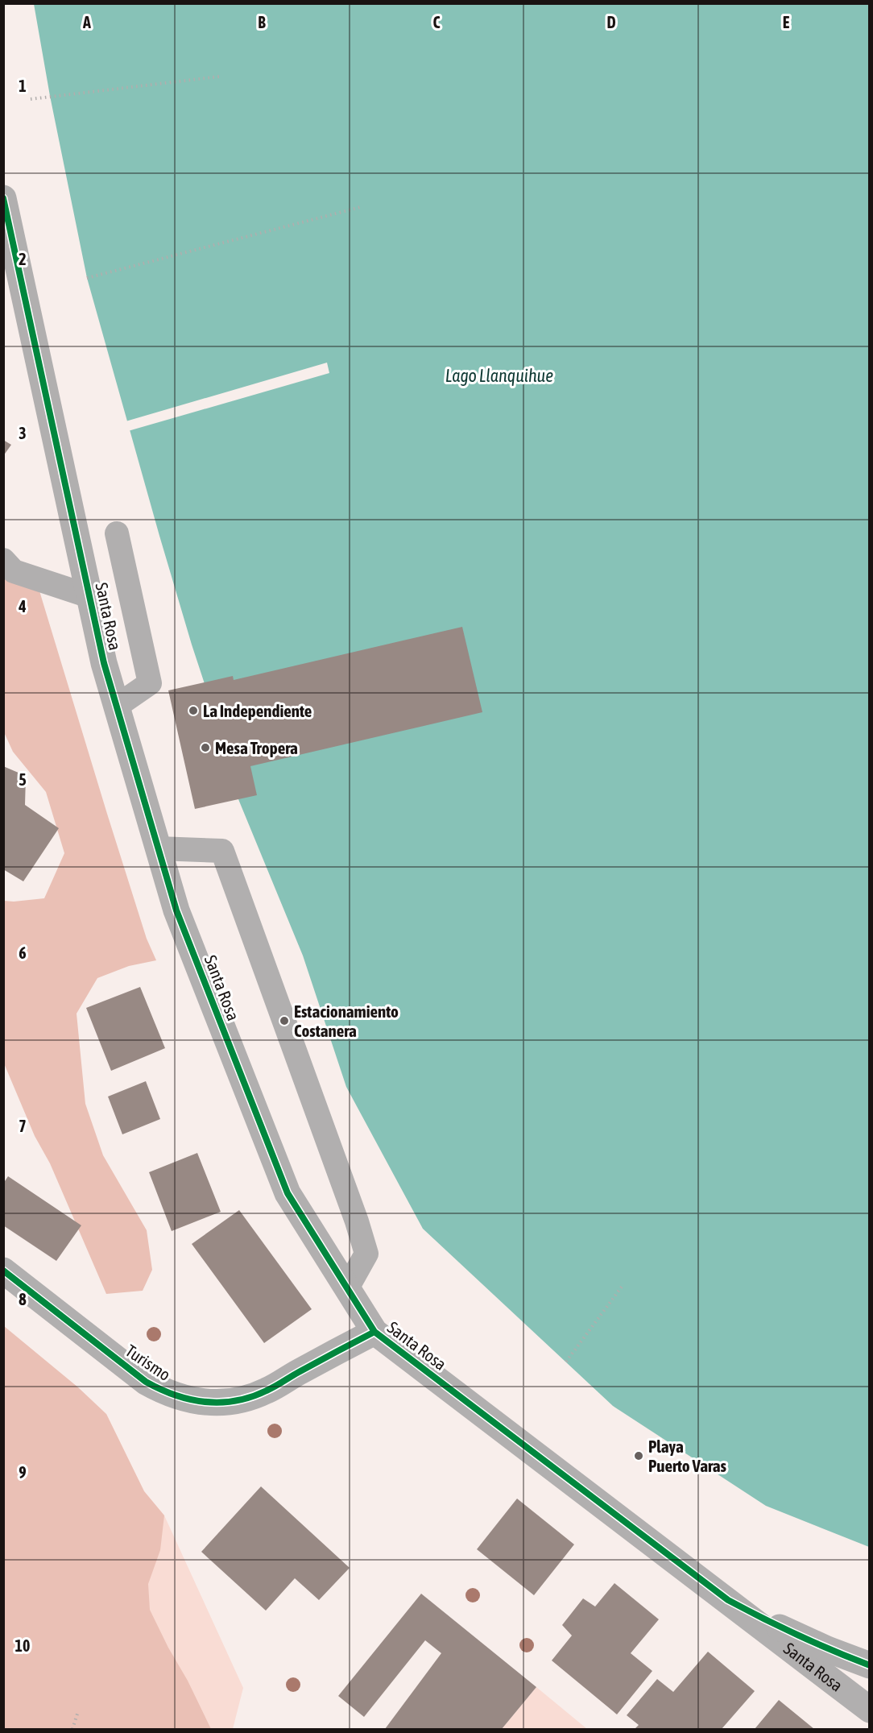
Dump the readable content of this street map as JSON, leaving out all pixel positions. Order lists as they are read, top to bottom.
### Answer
{
  "streets": {
    "street": ["Santa Rosa", "Turismo"]
  },
  "crossings": [
    ["Santa Rosa", "Turismo"]
  ],
  "water": ["Lago Llanquihue"],
  "places": [
    "La Independiente",
    "Mesa Tropera",
    "Estacionamiento Costanera",
    "Playa Puerto Varas"
  ],
  "grid": {
    "columns": [
      "A",
      "B",
      "C",
      "D",
      "E"
    ],
    "rows": [
      "1",
      "2",
      "3",
      "4",
      "5",
      "6",
      "7",
      "8",
      "9",
      "10"
    ]
  }
}
